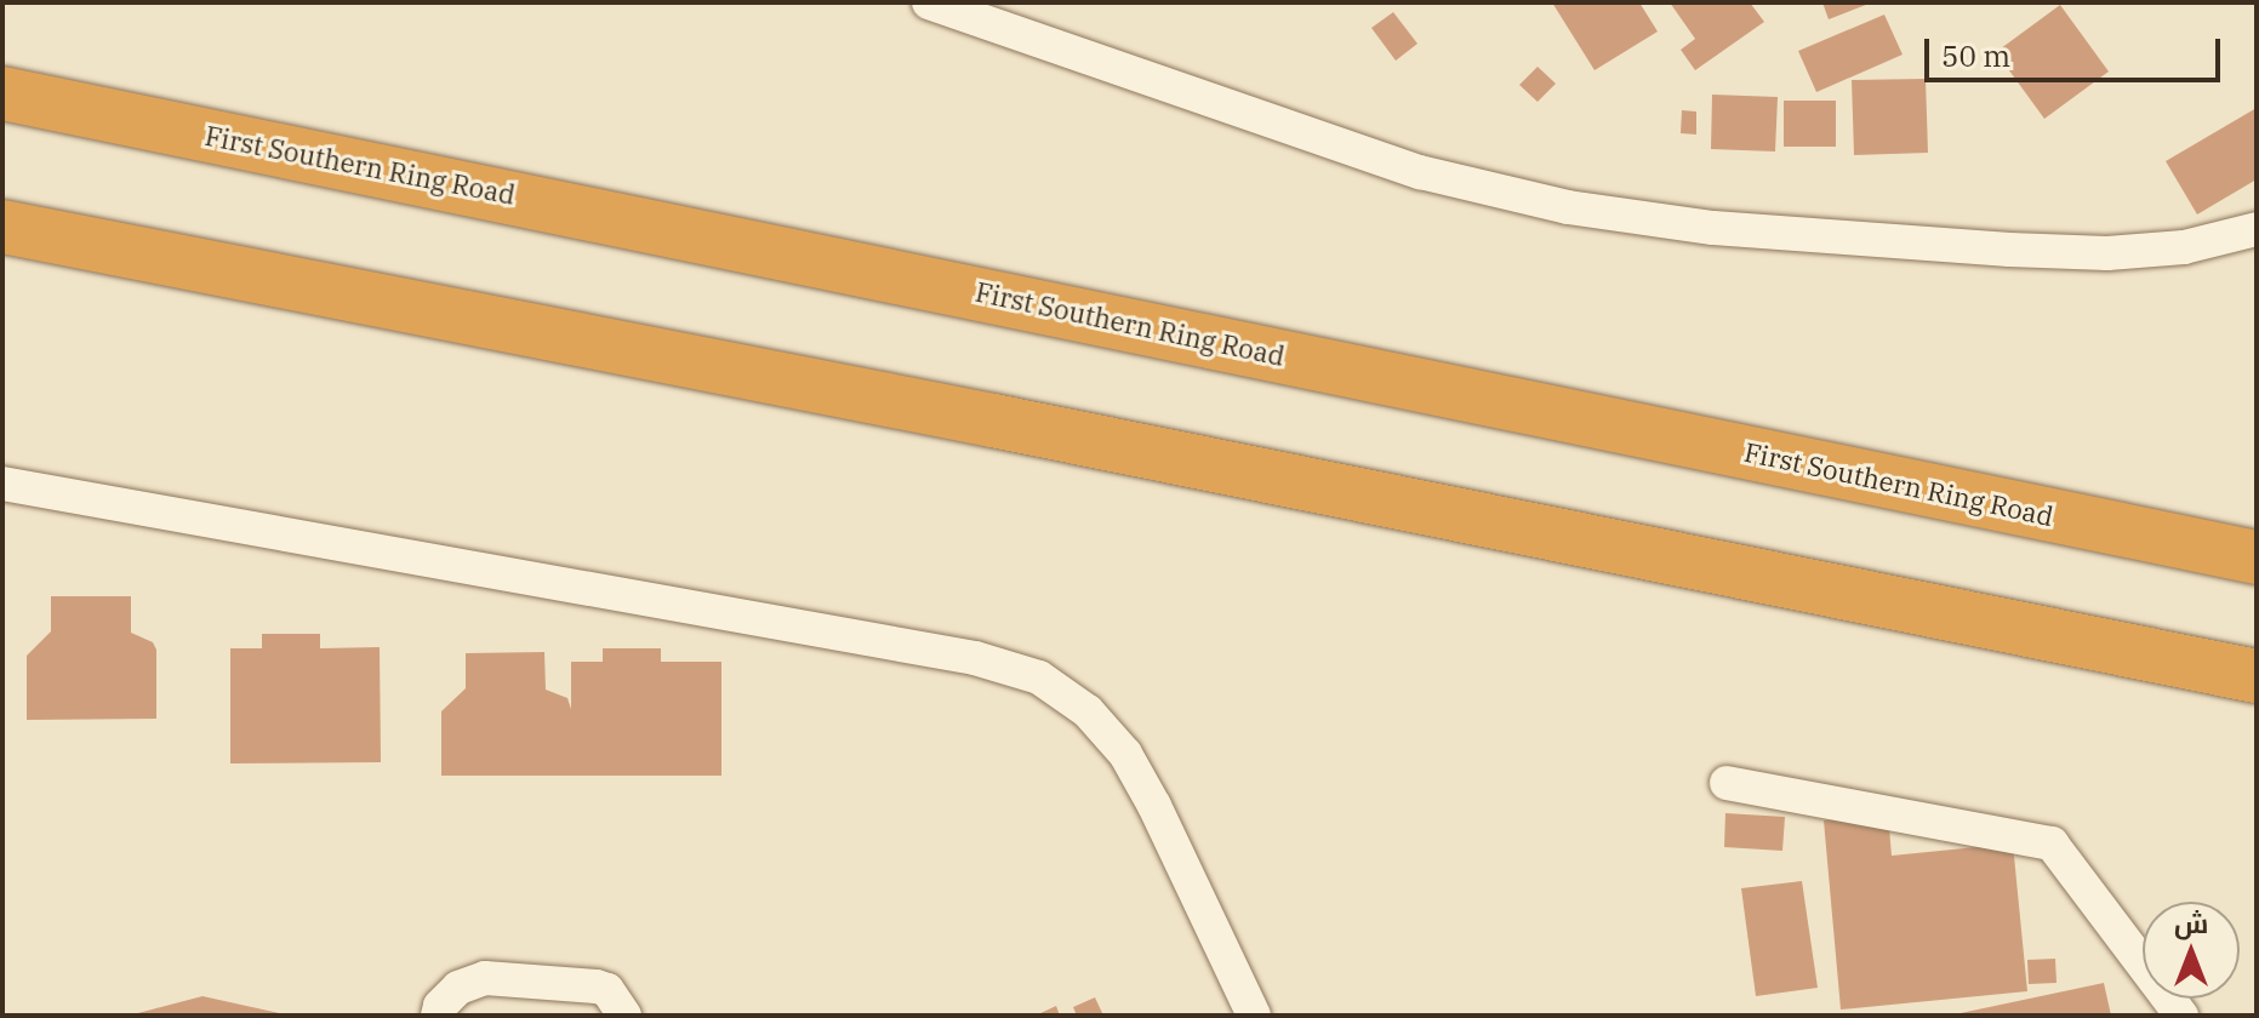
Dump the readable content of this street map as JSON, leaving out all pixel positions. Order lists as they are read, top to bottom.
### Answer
{
  "streets": {
    "highway": ["First Southern Ring Road"]
  },
  "scale_bar": "50 m",
  "north": "top"
}
